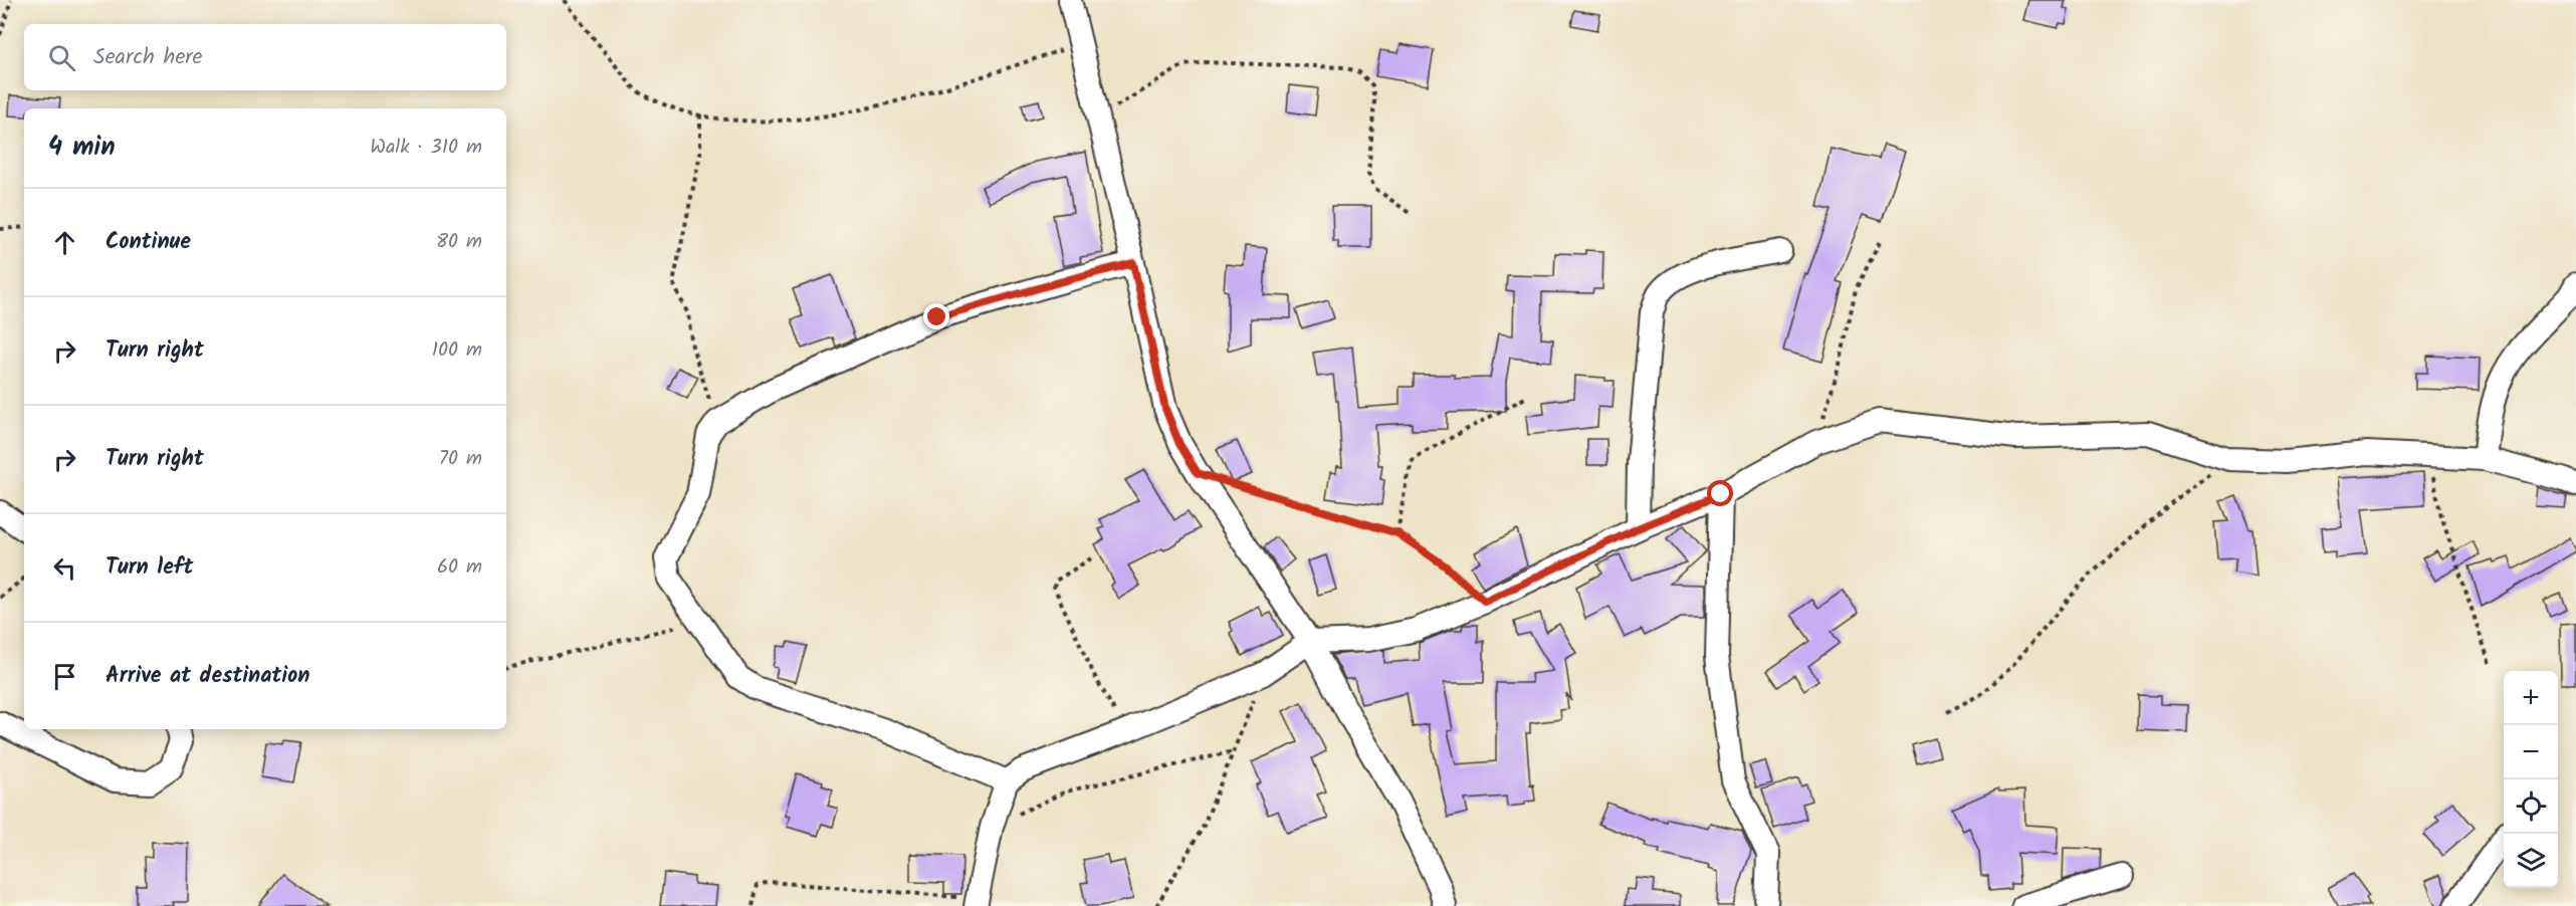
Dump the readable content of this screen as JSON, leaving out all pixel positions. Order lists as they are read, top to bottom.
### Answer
{
  "page": {
    "search": "Search here",
    "heading": ["4 min", "Walk · 310 m"],
    "list": [
      ["Continue", "80 m"],
      ["Turn right", "100 m"],
      ["Turn right", "70 m"],
      ["Turn left", "60 m"],
      "Arrive at destination"
    ],
    "map_buttons": ["+", "−"]
  }
}
